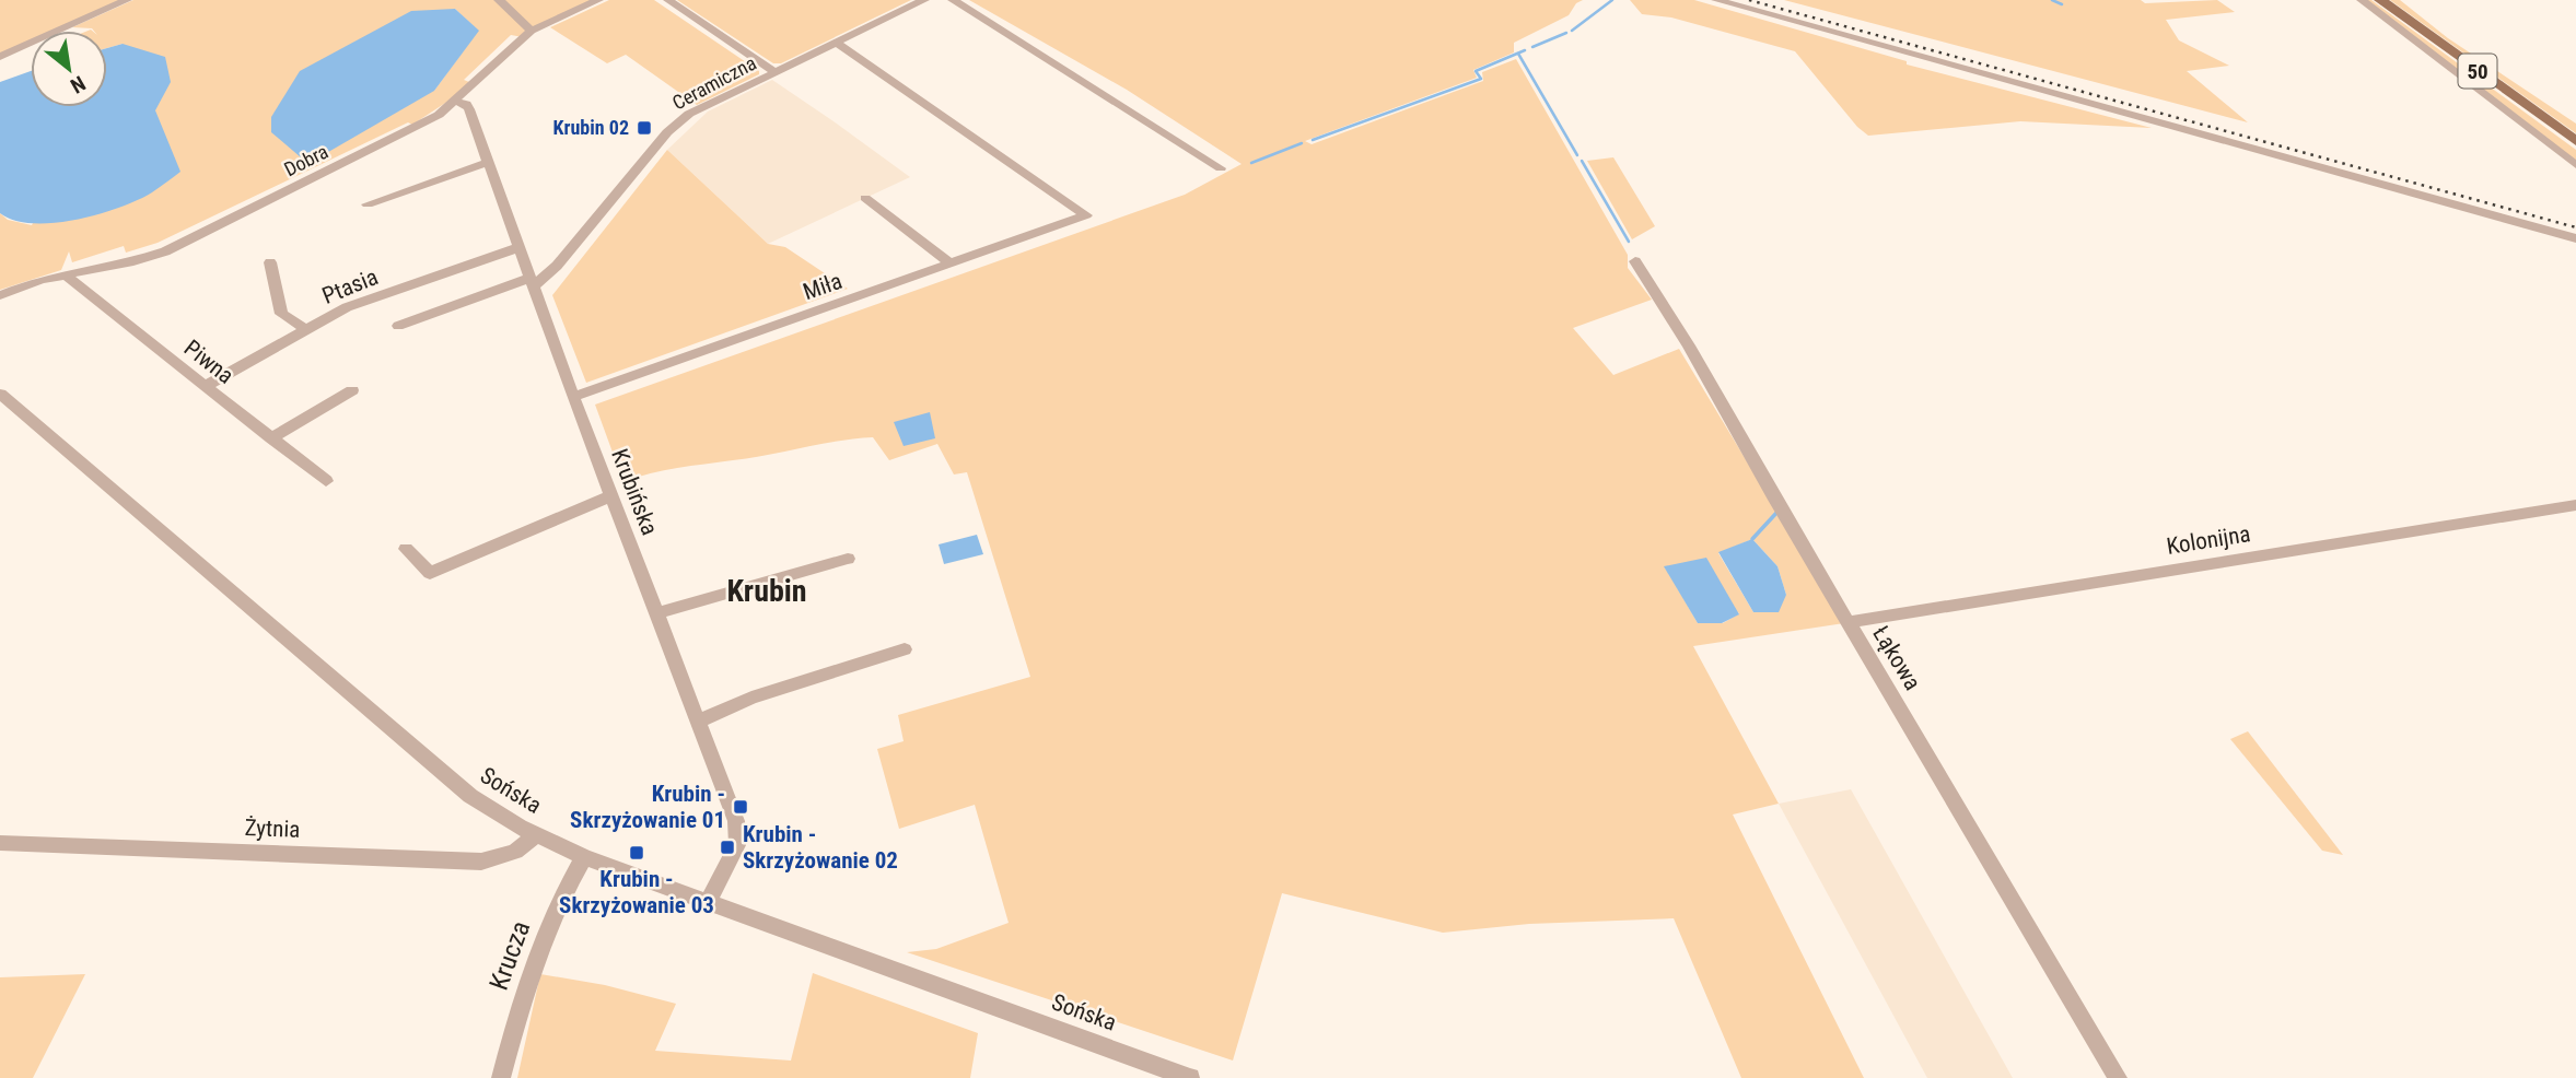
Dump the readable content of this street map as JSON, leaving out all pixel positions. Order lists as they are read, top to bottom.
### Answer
{
  "streets": {
    "main road": ["50"],
    "street": [
      "Ceramiczna",
      "Dobra",
      "Ptasia",
      "Miła",
      "Piwna",
      "Krubińska",
      "Kolonijna",
      "Łąkowa",
      "Sońska",
      "Żytnia",
      "Krucza"
    ]
  },
  "crossings": [
    ["Ceramiczna", "Miła"],
    ["Ceramiczna", "Krubińska"],
    ["Dobra", "Piwna"],
    ["Dobra", "Krubińska"],
    ["Ptasia", "Piwna"],
    ["Ptasia", "Krubińska"],
    ["Miła", "Krubińska"],
    ["Krubińska", "Sońska"],
    ["Kolonijna", "Łąkowa"],
    ["Sońska", "Żytnia"],
    ["Sońska", "Krucza"]
  ],
  "districts": ["Krubin"],
  "places": {
    "transit": [
      "Krubin 02",
      "Krubin - Skrzyżowanie 01",
      "Krubin - Skrzyżowanie 02",
      "Krubin - Skrzyżowanie 03"
    ]
  },
  "north": "bottom right"
}
